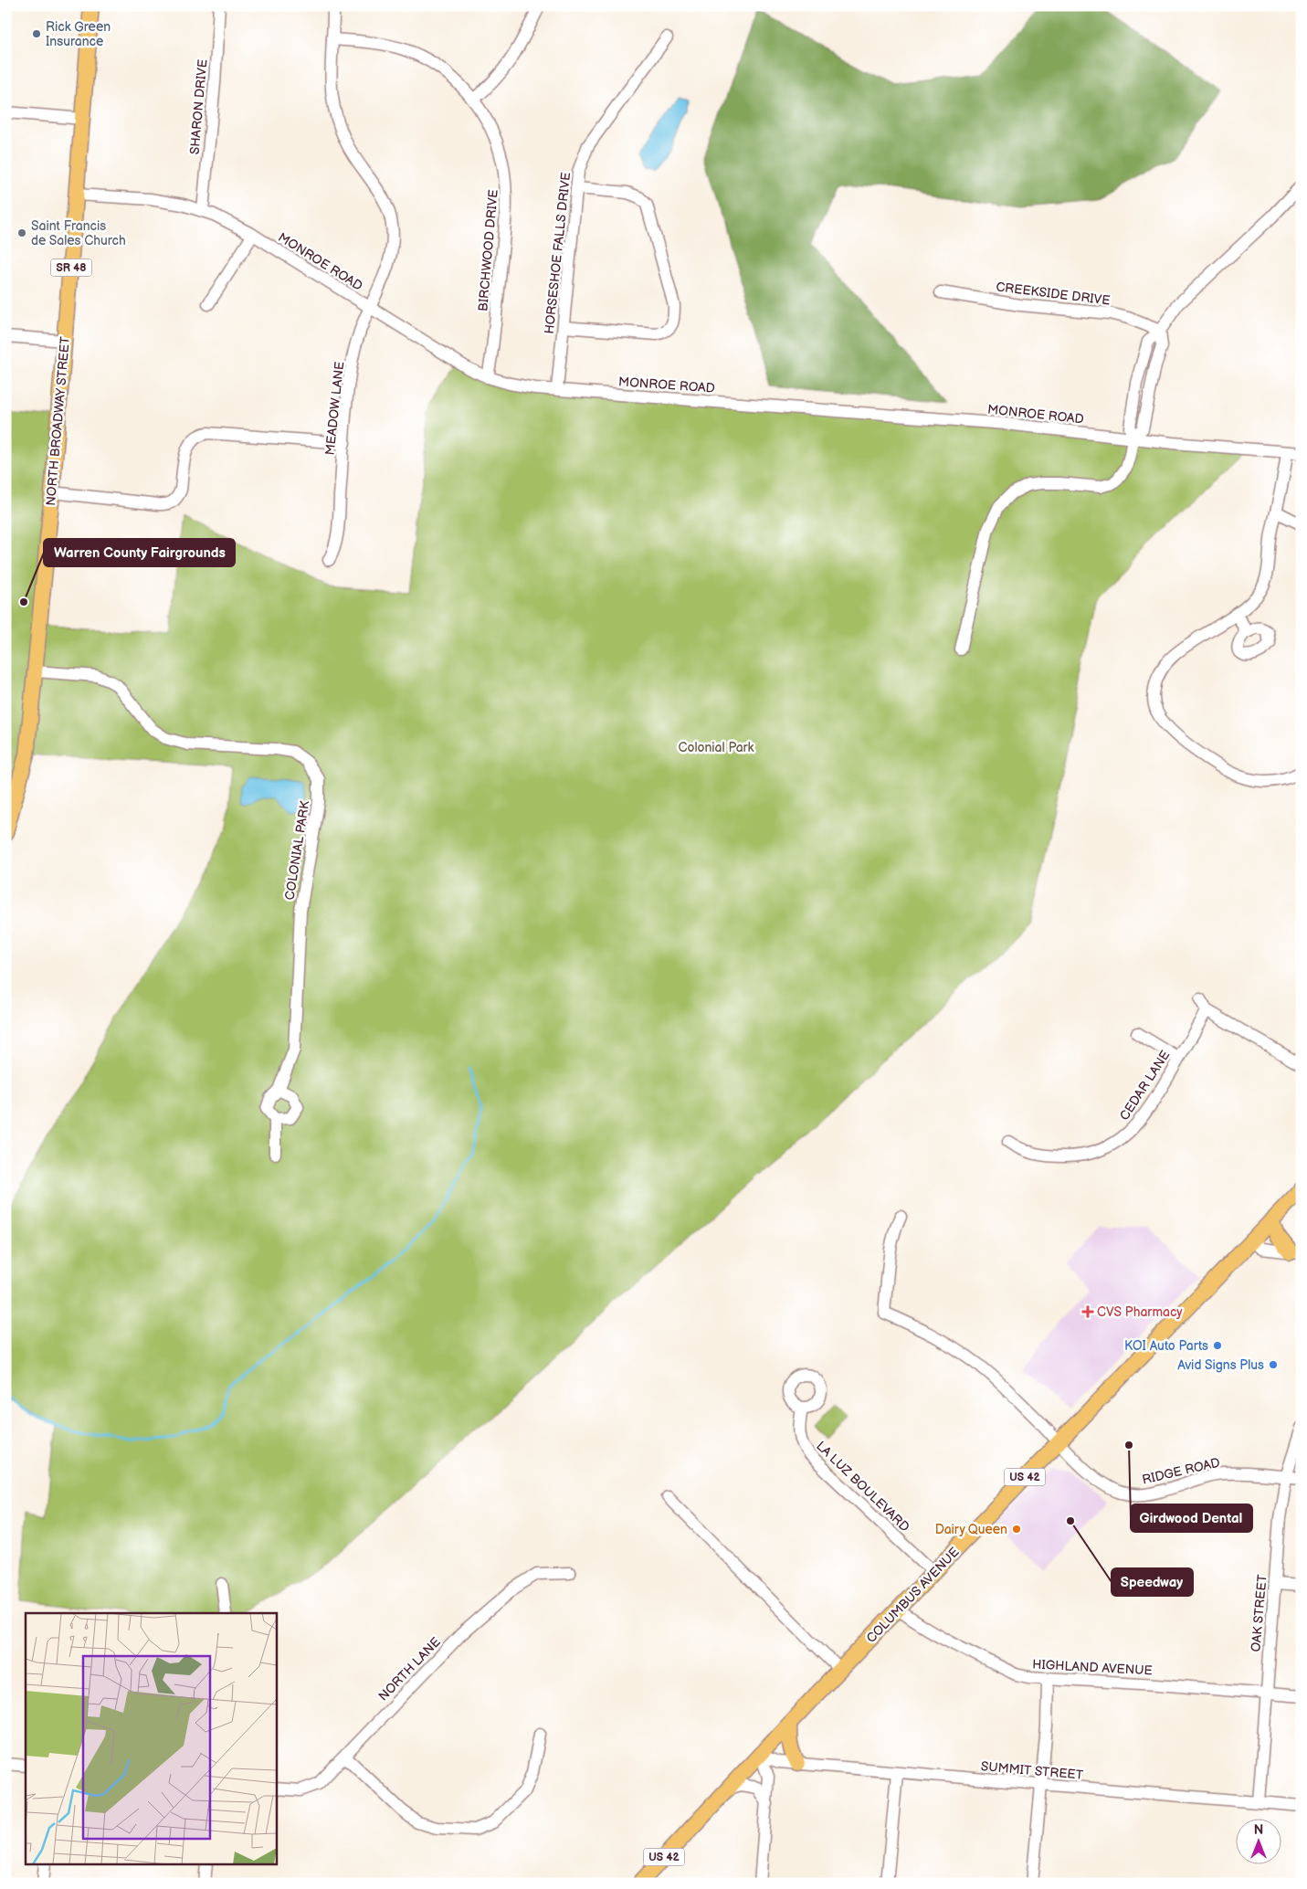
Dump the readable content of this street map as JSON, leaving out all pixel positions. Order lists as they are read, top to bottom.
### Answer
{
  "streets": {
    "main road": [
      "SR 48",
      "NORTH BROADWAY STREET",
      "US 42",
      "COLUMBUS AVENUE"
    ],
    "street": [
      "SHARON DRIVE",
      "BIRCHWOOD DRIVE",
      "HORSESHOE FALLS DRIVE",
      "MONROE ROAD",
      "CREEKSIDE DRIVE",
      "MEADOW LANE",
      "COLONIAL PARK",
      "CEDAR LANE",
      "RIDGE ROAD",
      "LA LUZ BOULEVARD",
      "OAK STREET",
      "HIGHLAND AVENUE",
      "NORTH LANE",
      "SUMMIT STREET"
    ]
  },
  "crossings": [
    ["SHARON DRIVE", "MONROE ROAD"],
    ["BIRCHWOOD DRIVE", "MONROE ROAD"],
    ["BIRCHWOOD DRIVE", "MEADOW LANE"],
    ["HORSESHOE FALLS DRIVE", "MONROE ROAD"],
    ["MONROE ROAD", "MEADOW LANE"],
    ["MONROE ROAD", "NORTH BROADWAY STREET"],
    ["NORTH BROADWAY STREET", "COLONIAL PARK"],
    ["RIDGE ROAD", "COLUMBUS AVENUE"],
    ["RIDGE ROAD", "OAK STREET"],
    ["LA LUZ BOULEVARD", "COLUMBUS AVENUE"],
    ["COLUMBUS AVENUE", "HIGHLAND AVENUE"],
    ["COLUMBUS AVENUE", "SUMMIT STREET"],
    ["OAK STREET", "HIGHLAND AVENUE"],
    ["OAK STREET", "SUMMIT STREET"]
  ],
  "parks": ["Colonial Park"],
  "places": {
    "other": [
      "Rick Green Insurance",
      "Saint Francis de Sales Church",
      "Warren County Fairgrounds",
      "KOI Auto Parts",
      "Avid Signs Plus",
      "Girdwood Dental",
      "Speedway",
      "Dairy Queen"
    ],
    "health": ["CVS Pharmacy"]
  },
  "north": "top"
}
